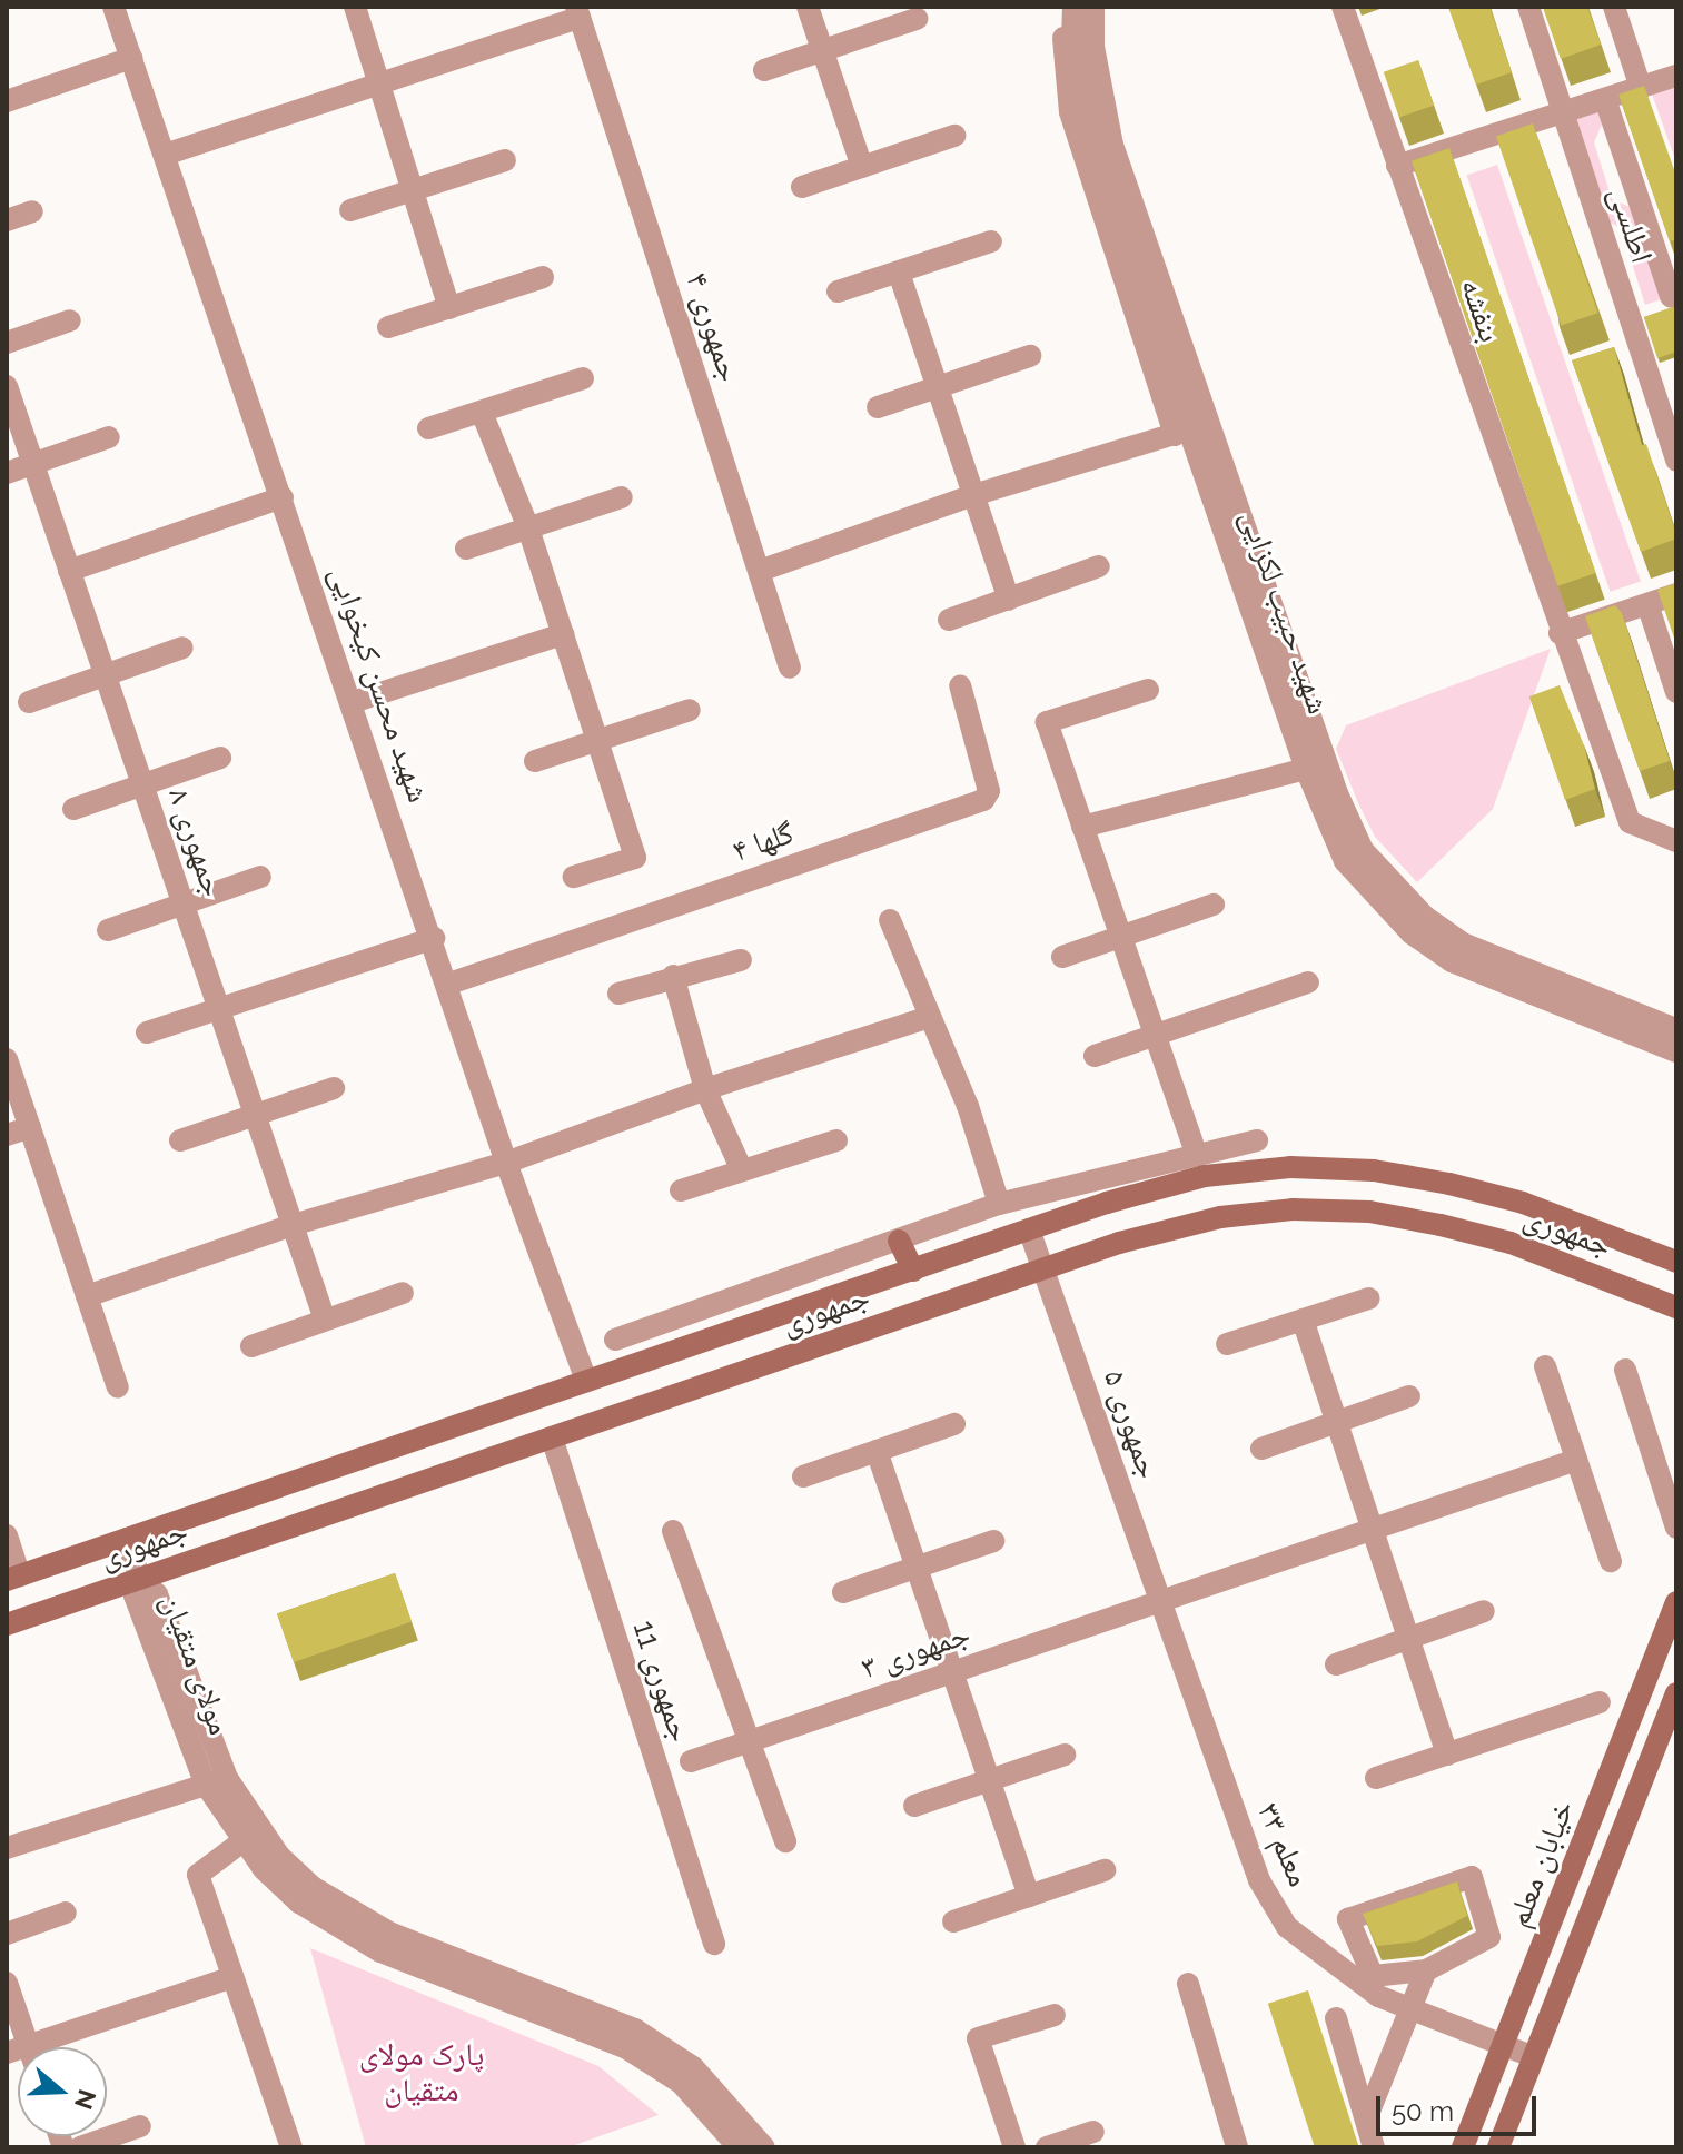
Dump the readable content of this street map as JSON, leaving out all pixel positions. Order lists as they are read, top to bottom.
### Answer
{
  "streets": {
    "main road": ["جمهوری", "خیابان معلم"],
    "street": [
      "اطلسی",
      "بنفشه",
      "جمهوری ۴",
      "شهید حبیب لکزایی",
      "شهید محسن کیخوایی",
      "جمهوری ۸",
      "گلها ۴",
      "جمهوری ۵",
      "جمهوری ۳",
      "مولای متقیان",
      "جمهوری 11",
      "معلم ۳۳"
    ]
  },
  "crossings": [
    ["شهید محسن کیخوایی", "گلها ۴"],
    ["شهید محسن کیخوایی", "جمهوری"],
    ["جمهوری", "جمهوری ۵"],
    ["جمهوری", "مولای متقیان"],
    ["جمهوری", "جمهوری 11"],
    ["جمهوری ۵", "جمهوری ۳"],
    ["جمهوری ۵", "معلم ۳۳"],
    ["جمهوری ۳", "معلم ۳۳"],
    ["معلم ۳۳", "خیابان معلم"]
  ],
  "parks": ["پارک مولای متقیان"],
  "scale_bar": "50 m",
  "north": "right"
}
